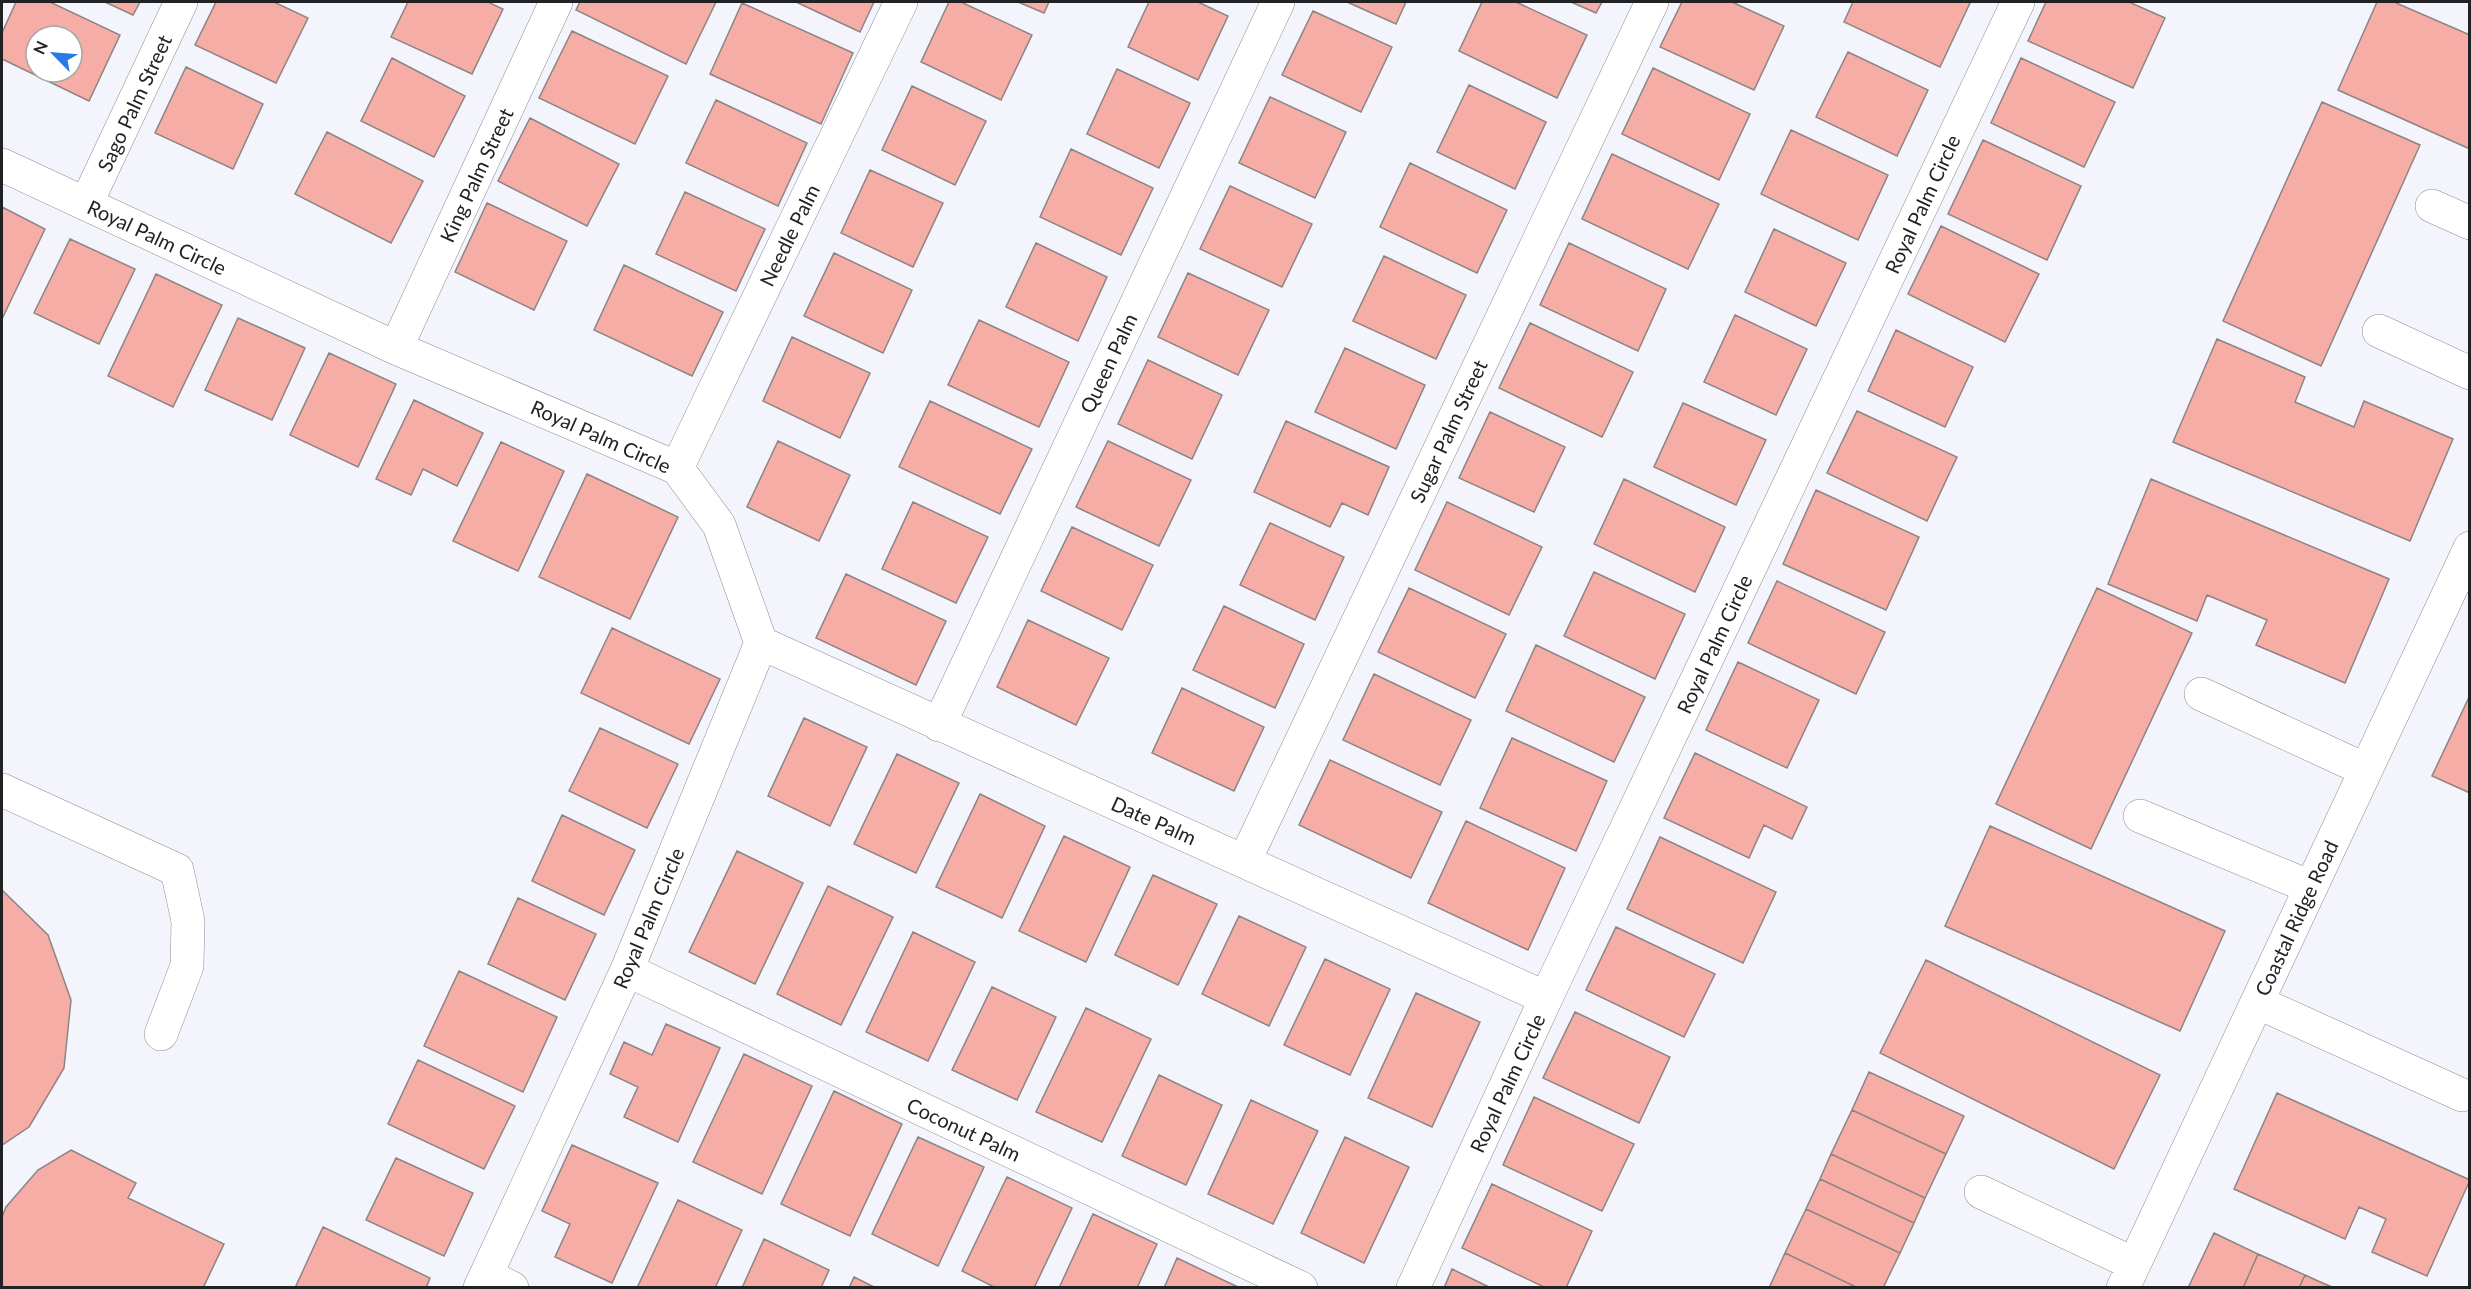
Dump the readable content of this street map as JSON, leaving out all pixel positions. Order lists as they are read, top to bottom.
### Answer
{
  "streets": {
    "street": [
      "Sago Palm Street",
      "King Palm Street",
      "Royal Palm Circle",
      "Needle Palm",
      "Queen Palm",
      "Sugar Palm Street",
      "Date Palm",
      "Coastal Ridge Road",
      "Coconut Palm"
    ]
  },
  "crossings": [
    ["Sago Palm Street", "Royal Palm Circle"],
    ["King Palm Street", "Royal Palm Circle"],
    ["Royal Palm Circle", "Needle Palm"],
    ["Royal Palm Circle", "Date Palm"],
    ["Royal Palm Circle", "Coconut Palm"],
    ["Queen Palm", "Date Palm"],
    ["Sugar Palm Street", "Date Palm"]
  ],
  "north": "top left"
}
